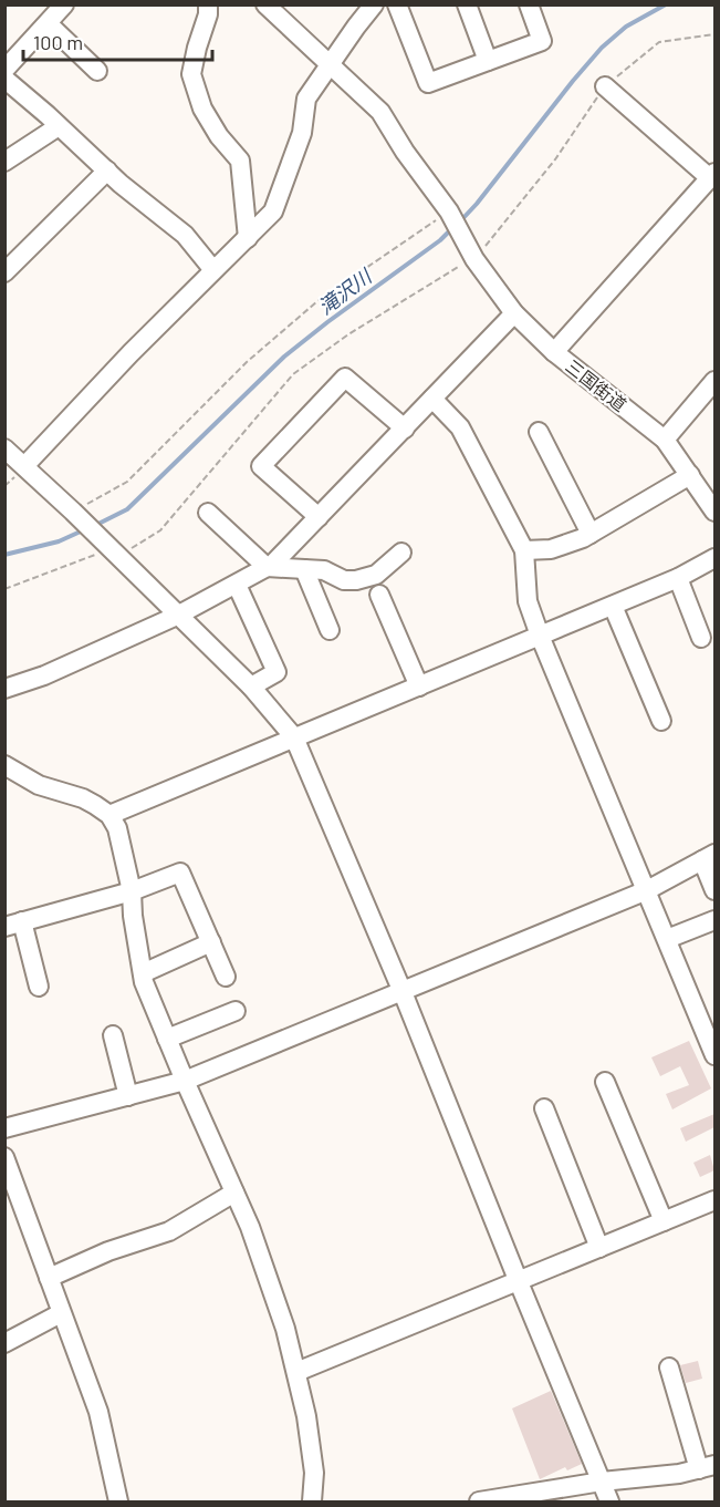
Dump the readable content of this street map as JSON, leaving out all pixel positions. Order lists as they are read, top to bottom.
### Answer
{
  "streets": {
    "street": ["三国街道"]
  },
  "water": ["滝沢川"],
  "scale_bar": "100 m"
}
